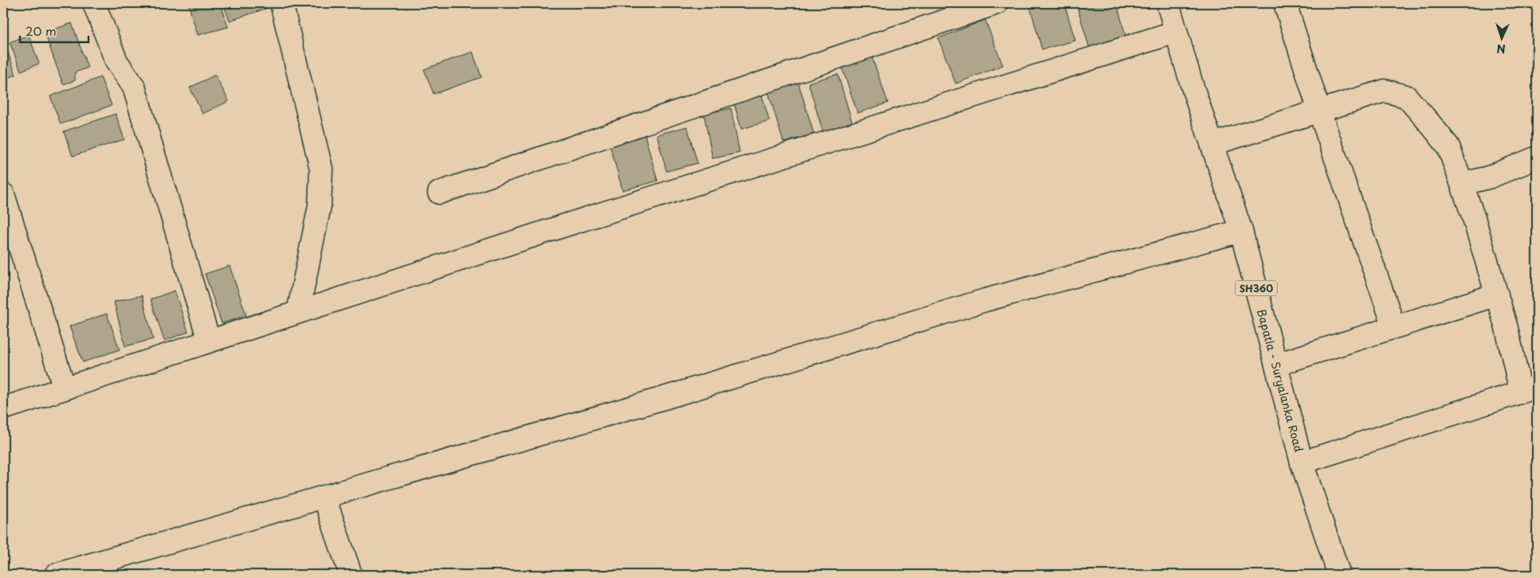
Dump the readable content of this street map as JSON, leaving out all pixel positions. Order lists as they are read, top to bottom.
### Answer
{
  "streets": {
    "street": ["SH360", "Bapatla - Suryalanka Road"]
  },
  "scale_bar": "20 m",
  "north": "bottom"
}
